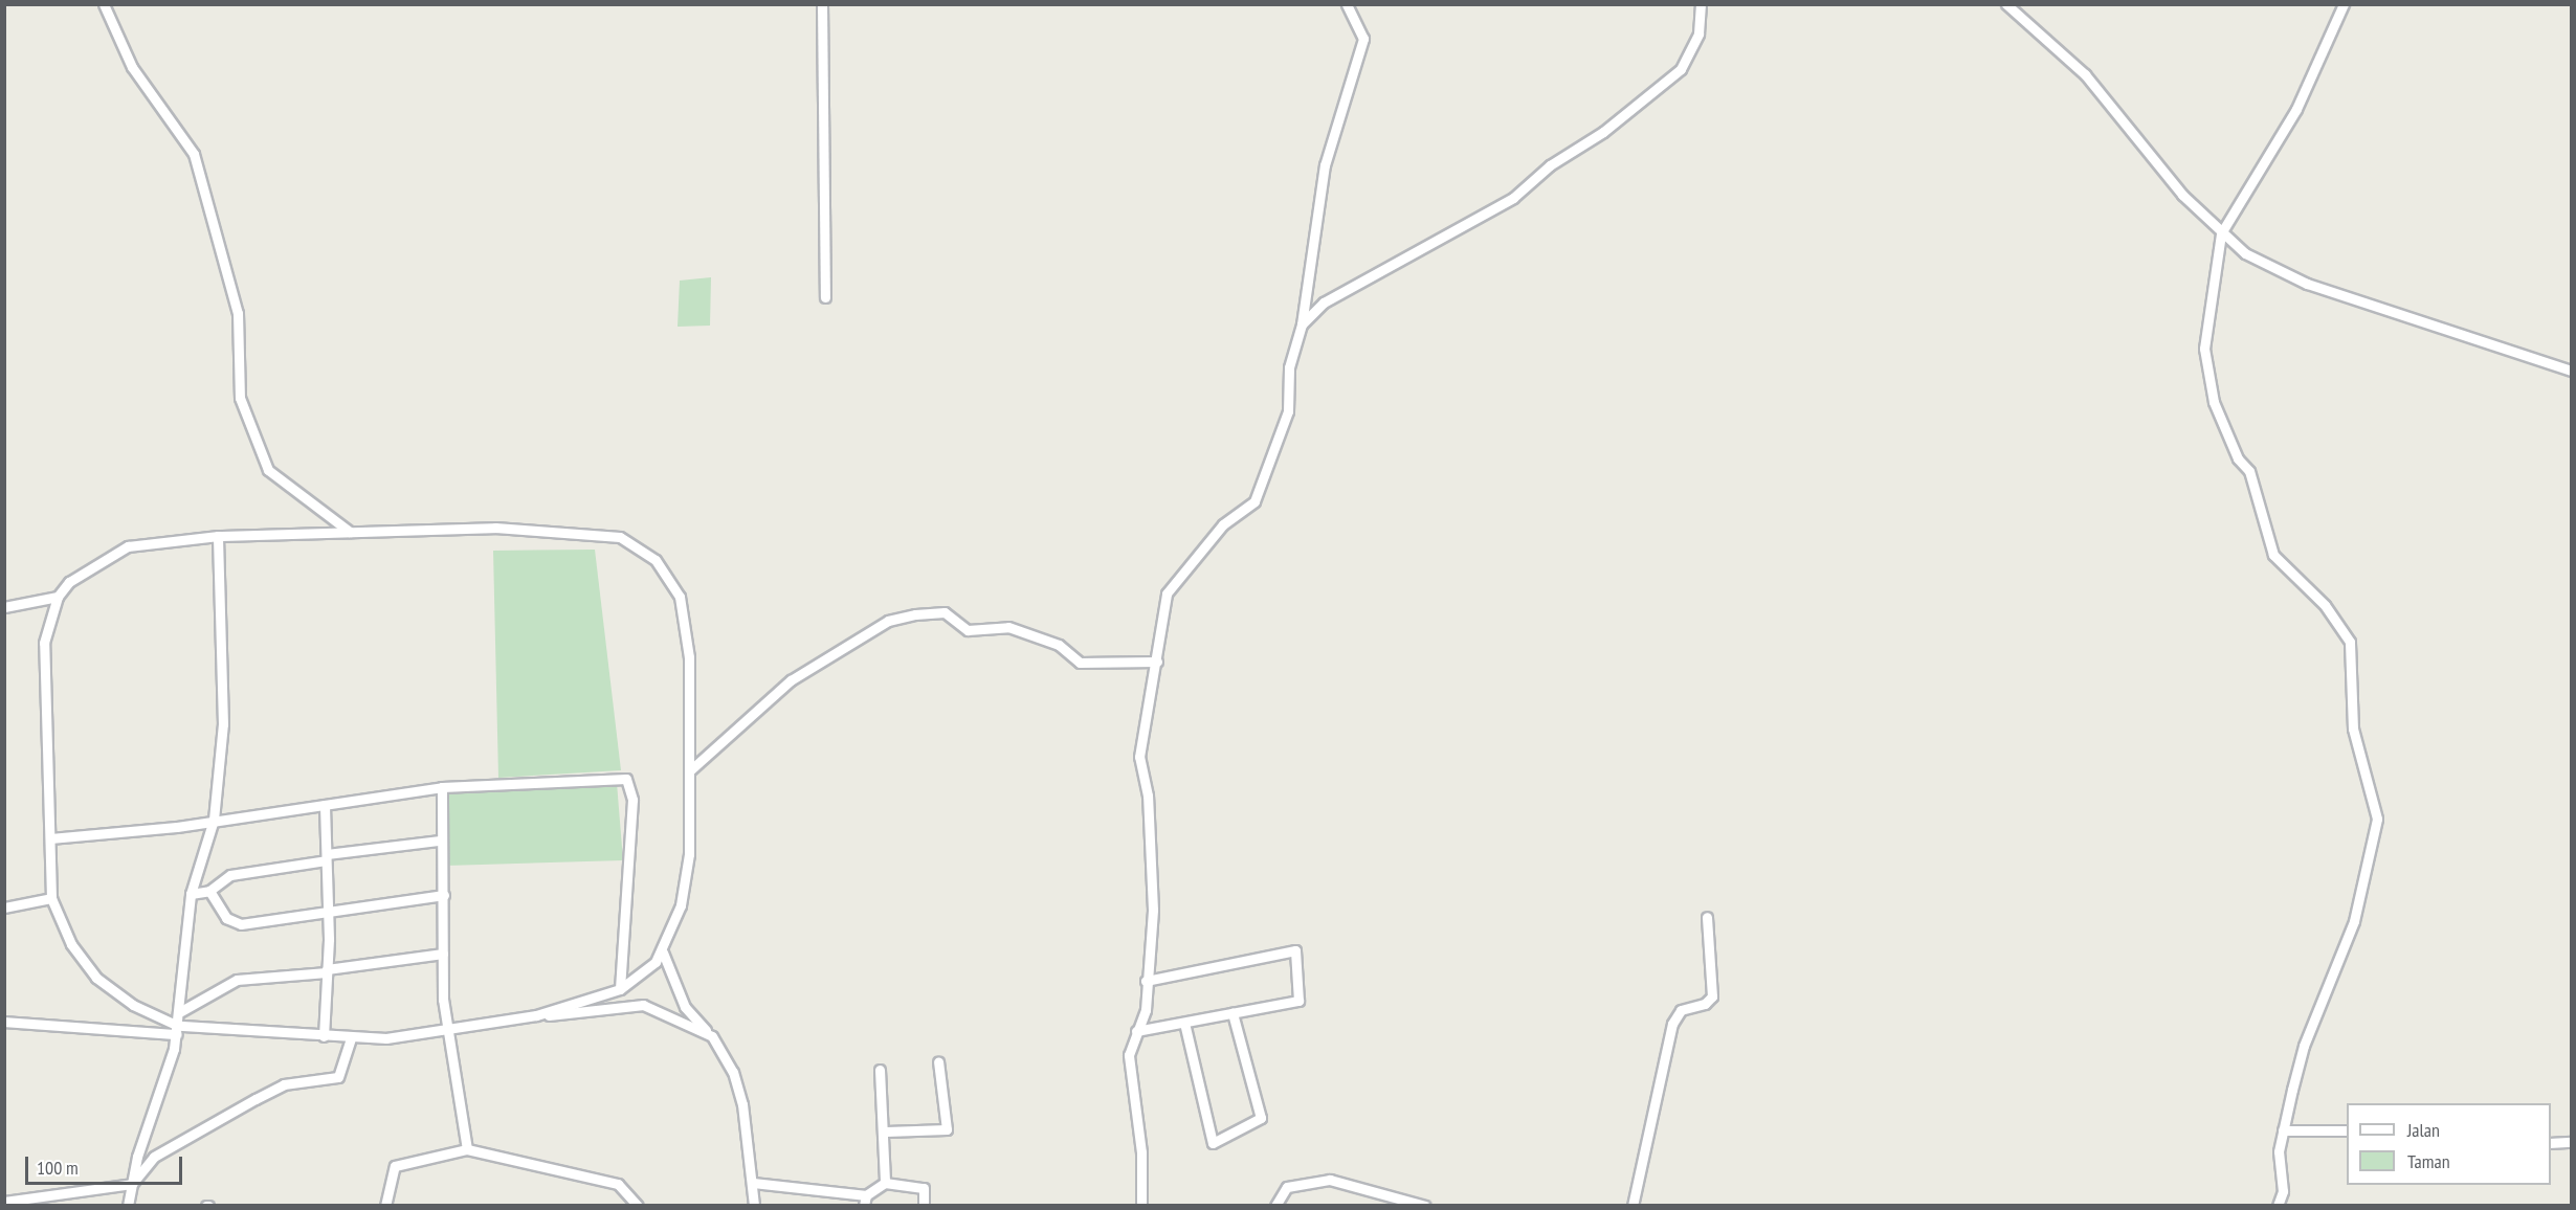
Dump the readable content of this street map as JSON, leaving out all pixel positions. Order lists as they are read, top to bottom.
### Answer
{
  "legend": ["Jalan", "Taman"],
  "scale_bar": "100 m"
}
